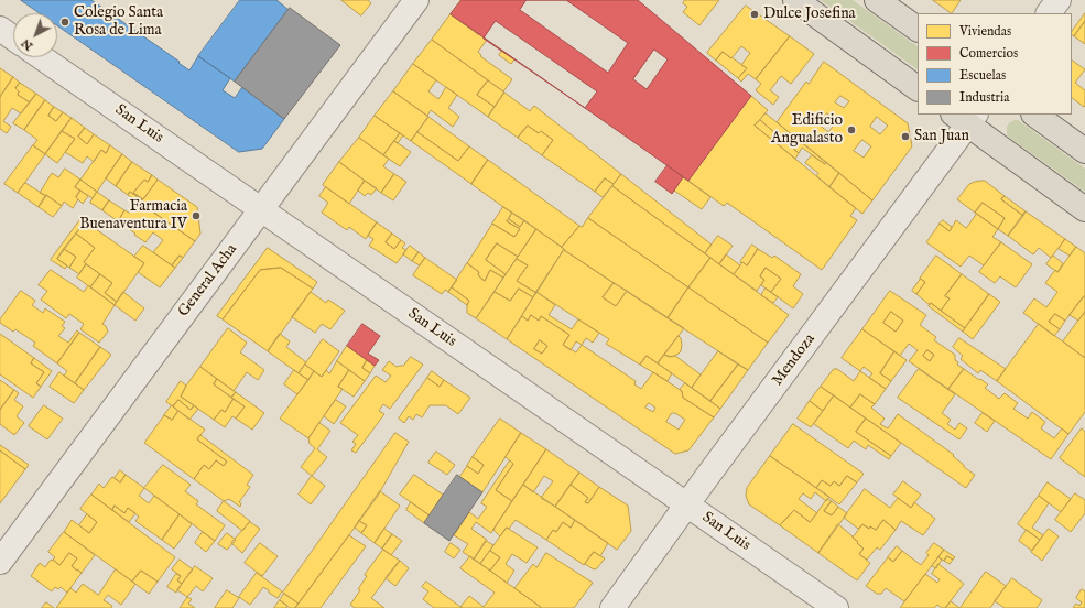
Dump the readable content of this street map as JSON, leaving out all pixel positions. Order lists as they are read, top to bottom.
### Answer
{
  "streets": {
    "street": ["San Luis", "General Acha", "Mendoza"]
  },
  "crossings": [
    ["San Luis", "General Acha"],
    ["San Luis", "Mendoza"]
  ],
  "places": [
    "Dulce Josefina",
    "Colegio Santa Rosa de Lima",
    "Edificio Angualasto",
    "San Juan",
    "Farmacia Buenaventura IV"
  ],
  "legend": [
    "Viviendas",
    "Comercios",
    "Escuelas",
    "Industria"
  ],
  "north": "bottom left"
}
